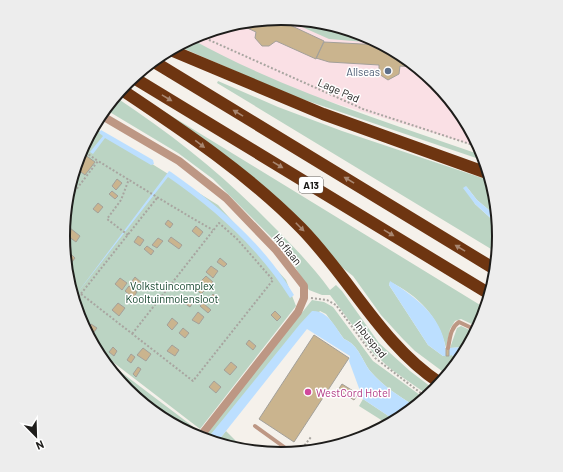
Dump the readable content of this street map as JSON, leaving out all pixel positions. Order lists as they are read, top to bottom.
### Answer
{
  "streets": {
    "highway": ["A13"],
    "street": ["Hoflaan"],
    "path": ["Lage Pad", "Inbuspad"]
  },
  "crossings": [
    ["Hoflaan", "Inbuspad"]
  ],
  "parks": ["Volkstuincomplex Kooltuinmolensloot"],
  "places": ["Allseas", "WestCord Hotel"],
  "north": "bottom right"
}
